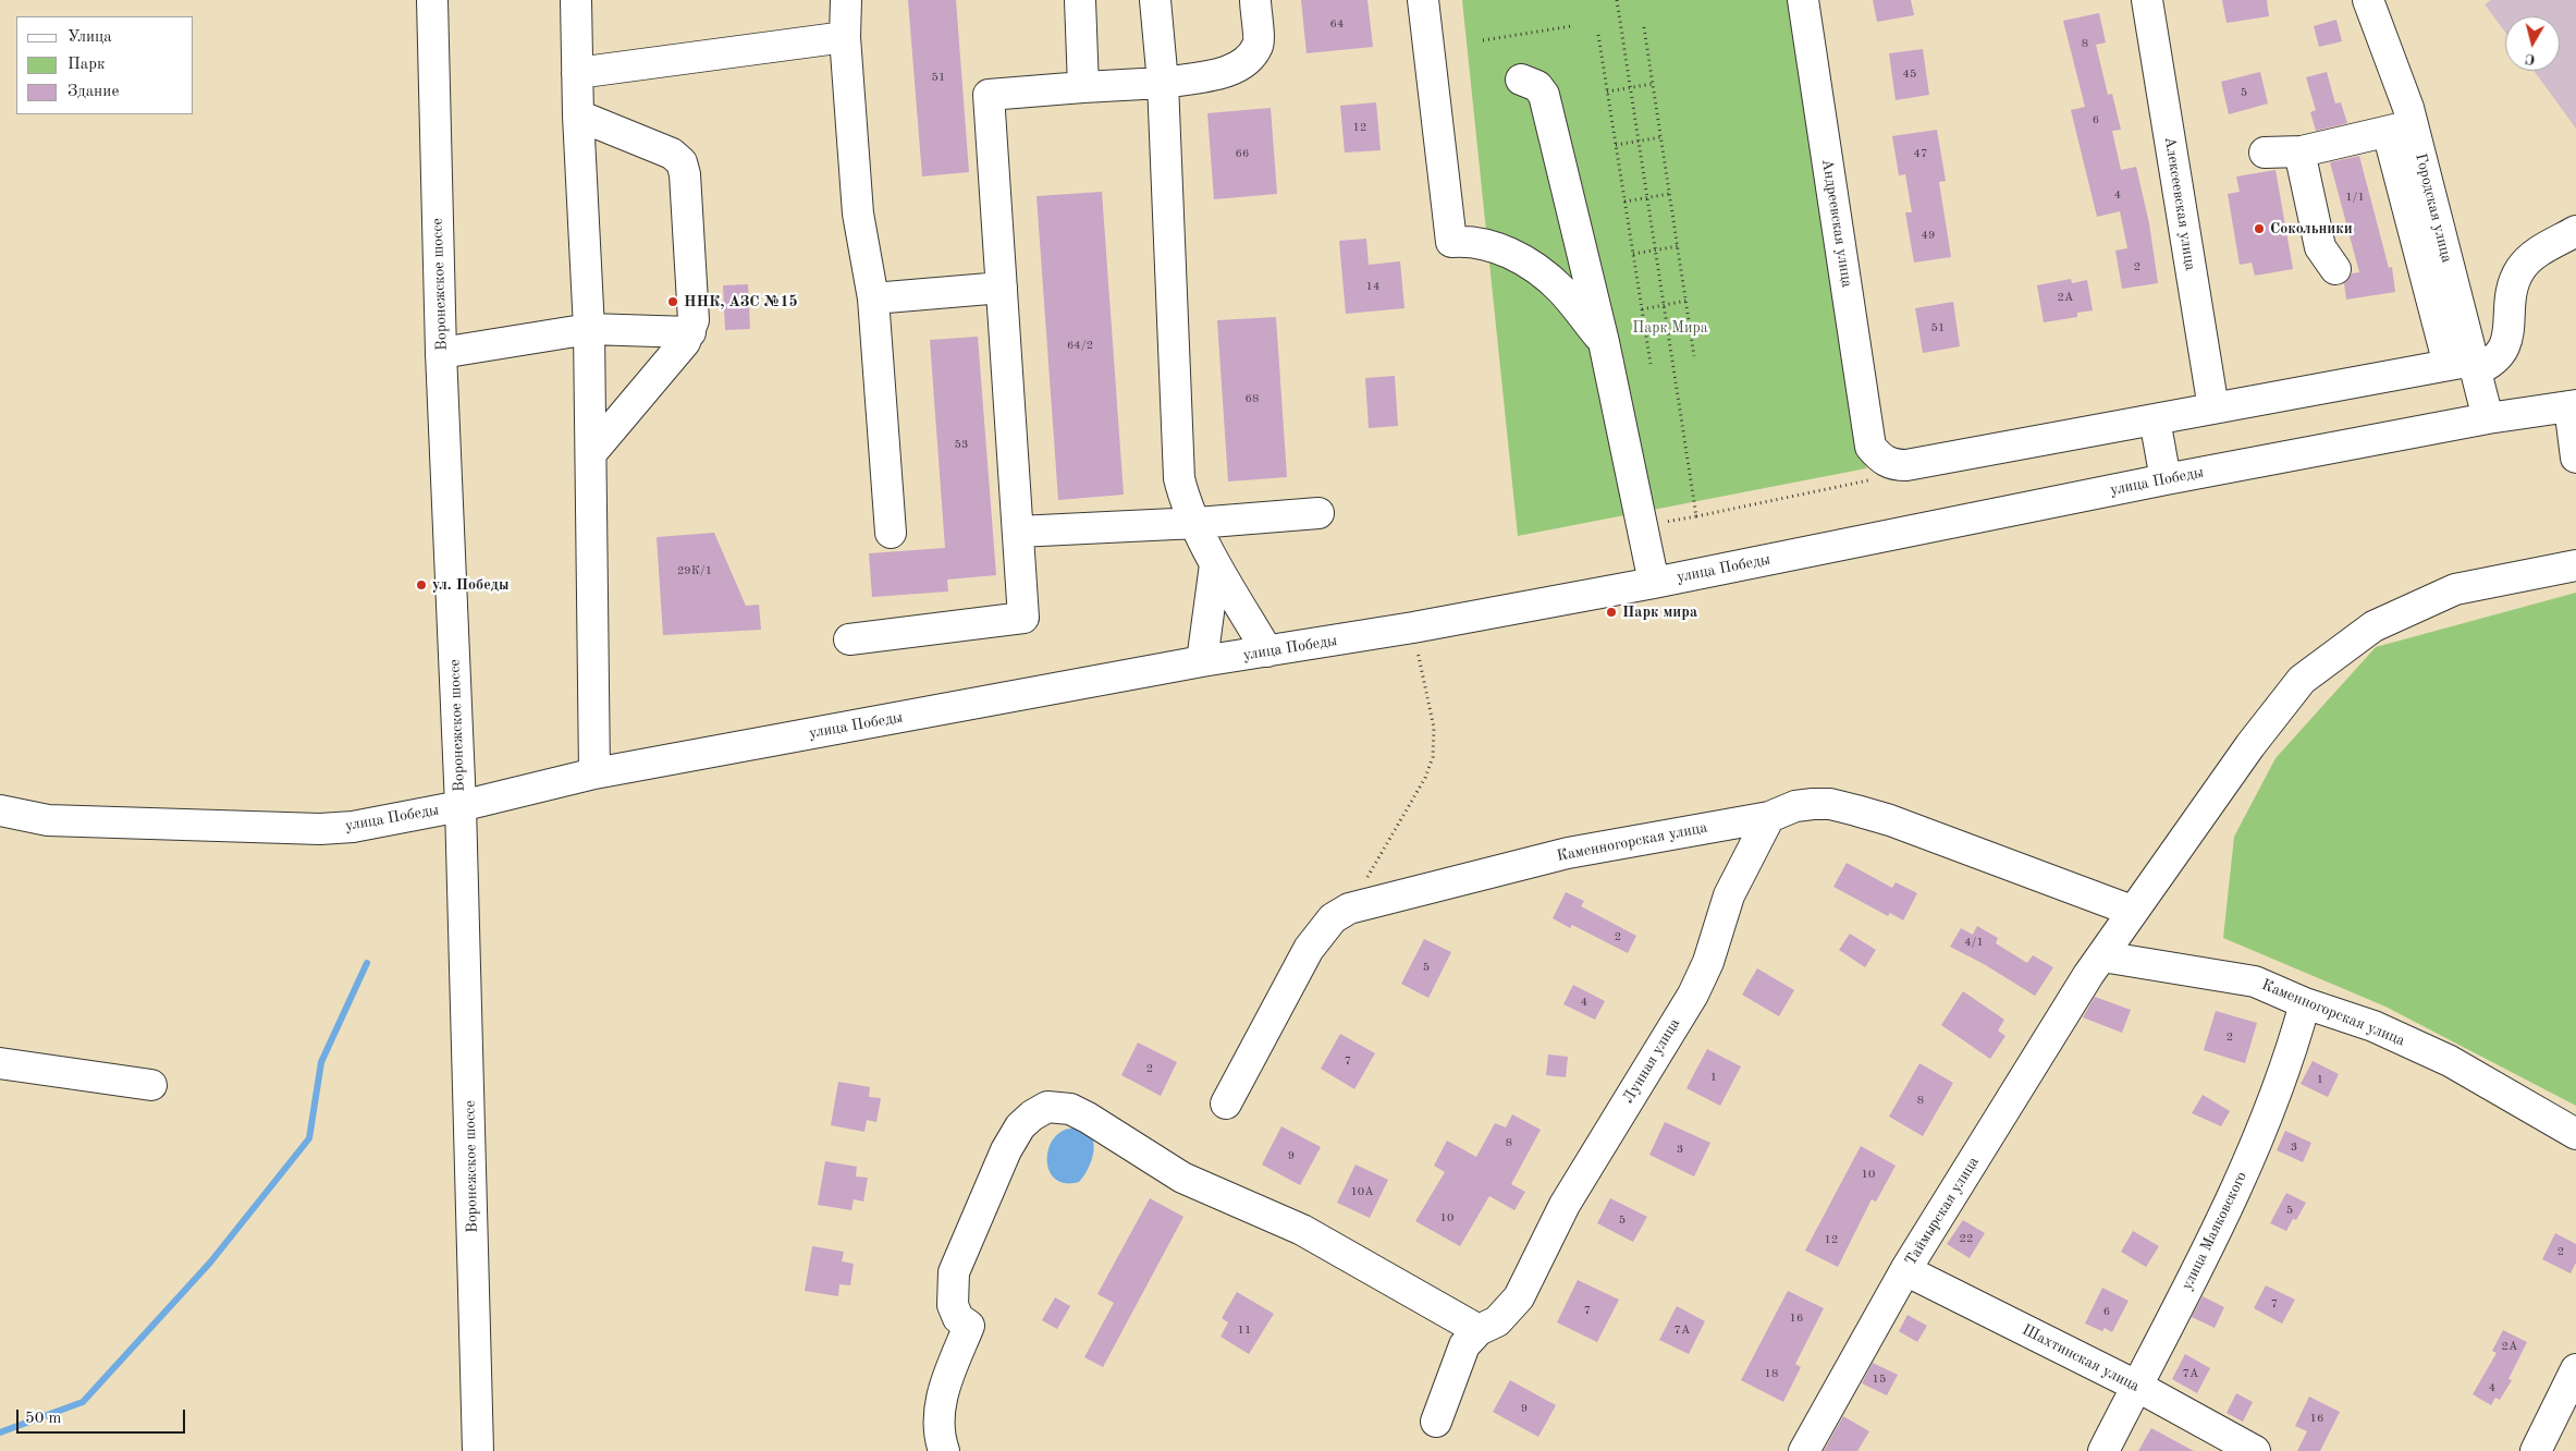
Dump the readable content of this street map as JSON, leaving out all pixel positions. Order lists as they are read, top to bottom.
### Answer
{
  "streets": {
    "street": [
      "Алексеевская улица",
      "Городская улица",
      "Андреевская улица",
      "Воронежское шоссе",
      "улица Победы",
      "Каменногорская улица",
      "Лунная улица",
      "Таймырская улица",
      "улица Маяковского",
      "Шахтинская улица"
    ]
  },
  "crossings": [
    ["Городская улица", "улица Победы"],
    ["Воронежское шоссе", "улица Победы"],
    ["Каменногорская улица", "Лунная улица"],
    ["Каменногорская улица", "Таймырская улица"],
    ["Каменногорская улица", "улица Маяковского"],
    ["Таймырская улица", "Шахтинская улица"],
    ["улица Маяковского", "Шахтинская улица"]
  ],
  "parks": ["Парк Мира"],
  "places": [
    "Сокольники",
    "ННК, АЗС №15",
    "ул. Победы",
    "Парк мира"
  ],
  "house_numbers": [
    "64",
    "8",
    "45",
    "51",
    "5",
    "6",
    "12",
    "66",
    "47",
    "4",
    "1/1",
    "49",
    "2",
    "14",
    "2А",
    "51",
    "64/2",
    "68",
    "53",
    "29К/1",
    "2",
    "4/1",
    "5",
    "4",
    "2",
    "7",
    "2",
    "1",
    "1",
    "8",
    "8",
    "3",
    "3",
    "9",
    "10",
    "10А",
    "5",
    "10",
    "5",
    "22",
    "12",
    "2",
    "7",
    "7",
    "6",
    "16",
    "11",
    "7А",
    "2А",
    "18",
    "7А",
    "15",
    "4",
    "9",
    "16"
  ],
  "legend": ["Улица", "Парк", "Здание"],
  "scale_bar": "50 m",
  "north": "bottom"
}
